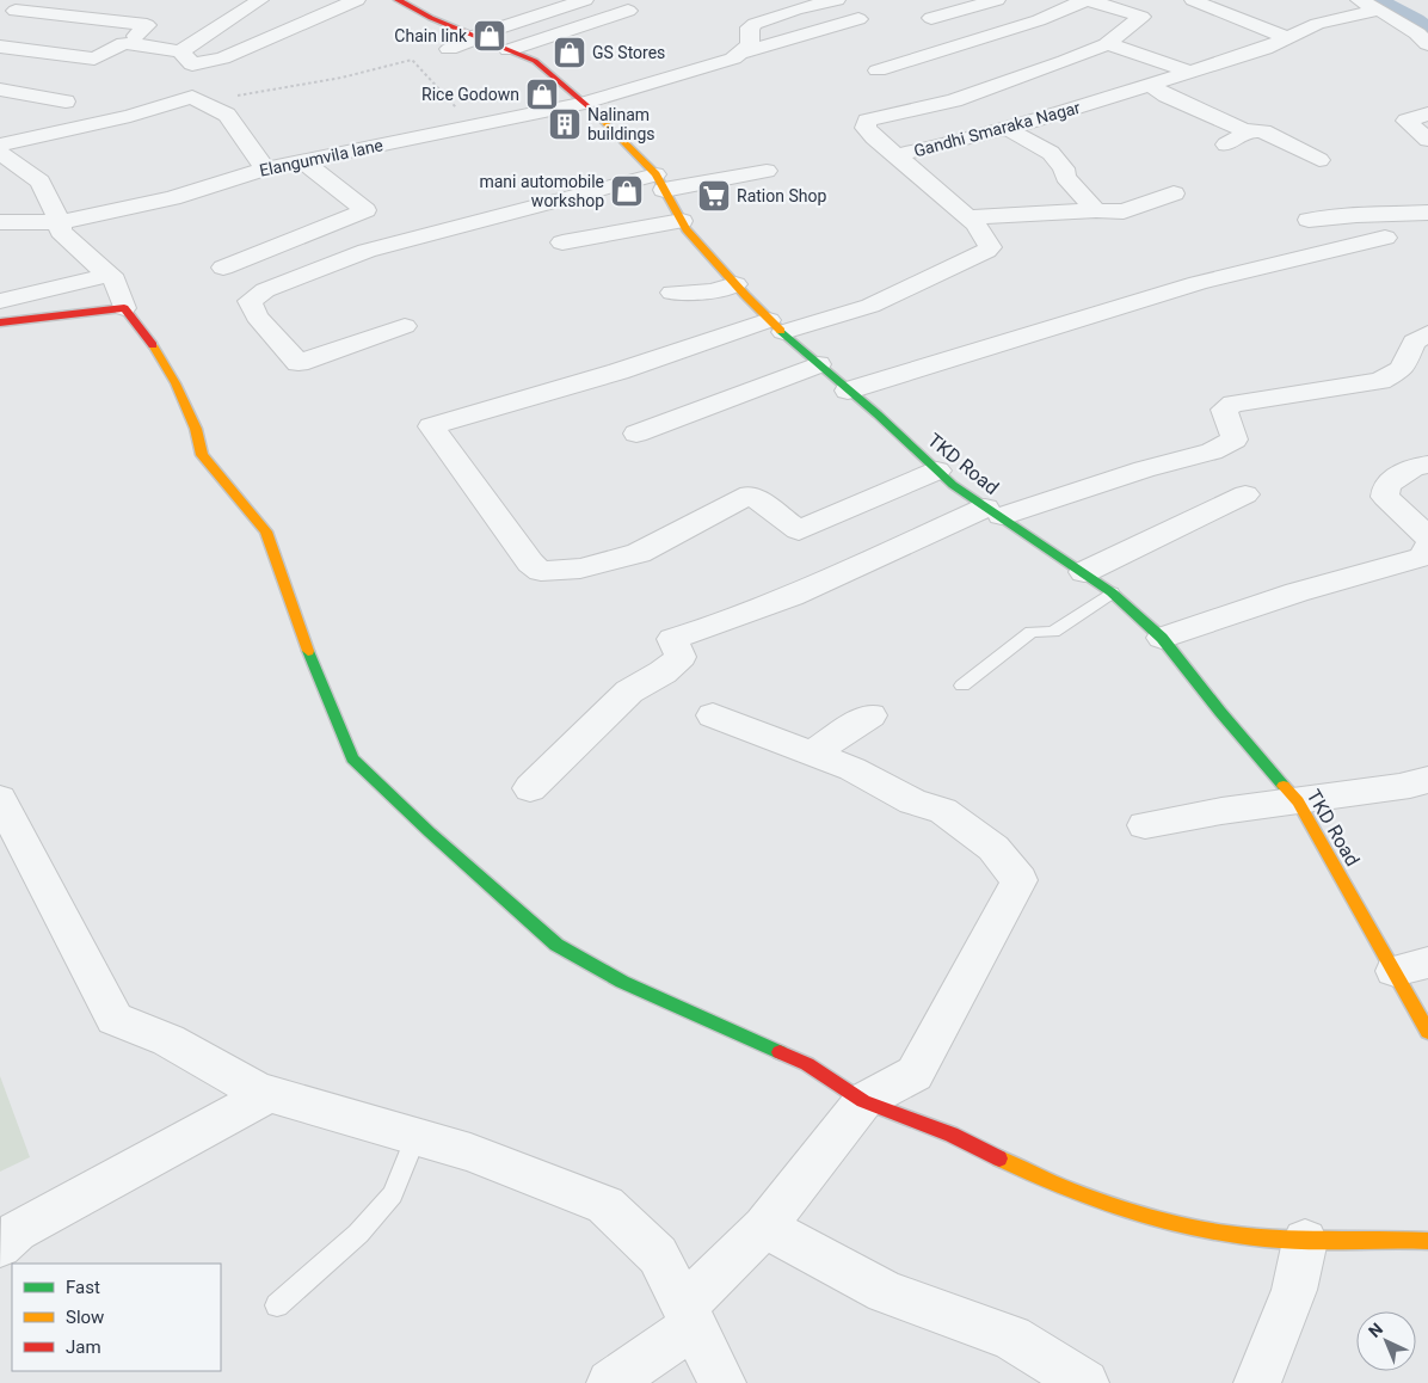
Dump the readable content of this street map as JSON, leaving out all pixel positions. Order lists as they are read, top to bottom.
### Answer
{
  "streets": {
    "street": ["Gandhi Smaraka Nagar", "Elangumvila lane", "TKD Road"]
  },
  "crossings": [
    ["Gandhi Smaraka Nagar", "TKD Road"],
    ["Elangumvila lane", "TKD Road"]
  ],
  "places": {
    "shop": [
      "Chain link",
      "GS Stores",
      "Rice Godown",
      "mani automobile workshop"
    ],
    "building": ["Nalinam buildings"],
    "supermarket": ["Ration Shop"]
  },
  "legend": ["Fast", "Slow", "Jam"],
  "north": "top left"
}
